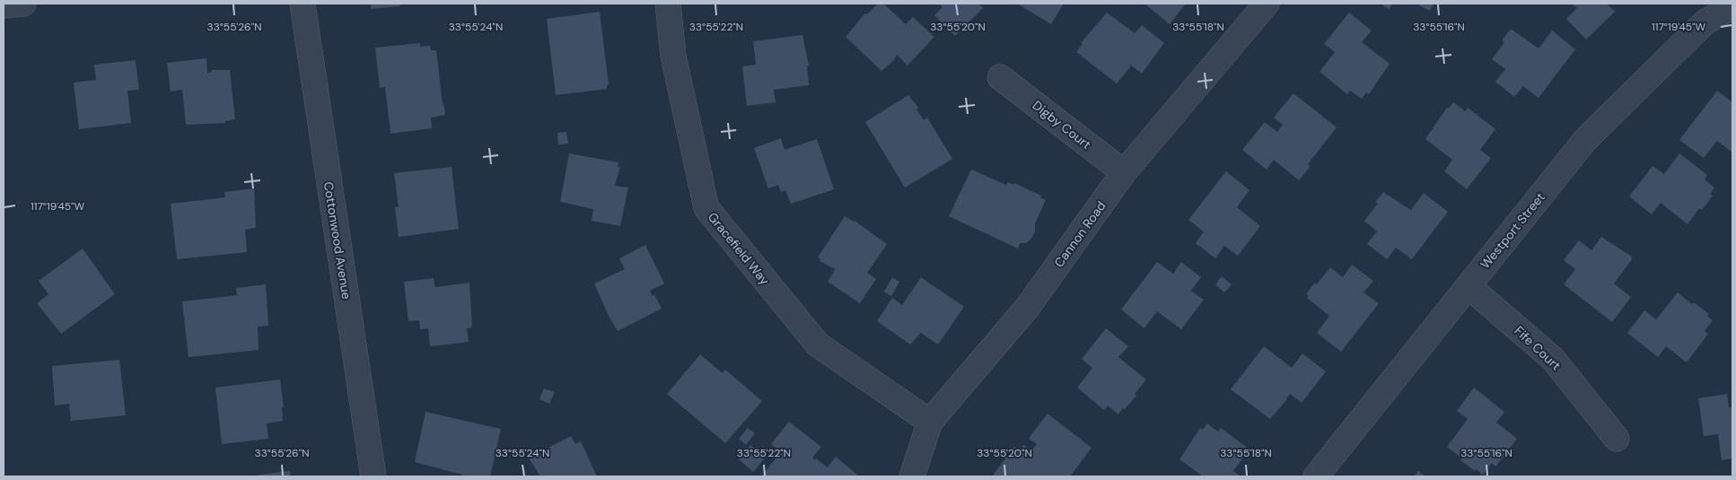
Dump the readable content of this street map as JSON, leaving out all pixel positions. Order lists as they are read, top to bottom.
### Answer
{
  "streets": {
    "street": [
      "Digby Court",
      "Westport Street",
      "Cannon Road",
      "Cottonwood Avenue",
      "Gracefield Way",
      "Fife Court"
    ]
  },
  "crossings": [
    ["Digby Court", "Cannon Road"],
    ["Westport Street", "Fife Court"],
    ["Cannon Road", "Gracefield Way"]
  ],
  "coordinates": [
    "117°19'45\"W",
    "33°55'26\"N",
    "33°55'24\"N",
    "33°55'22\"N",
    "33°55'20\"N",
    "33°55'18\"N",
    "33°55'16\"N"
  ]
}
